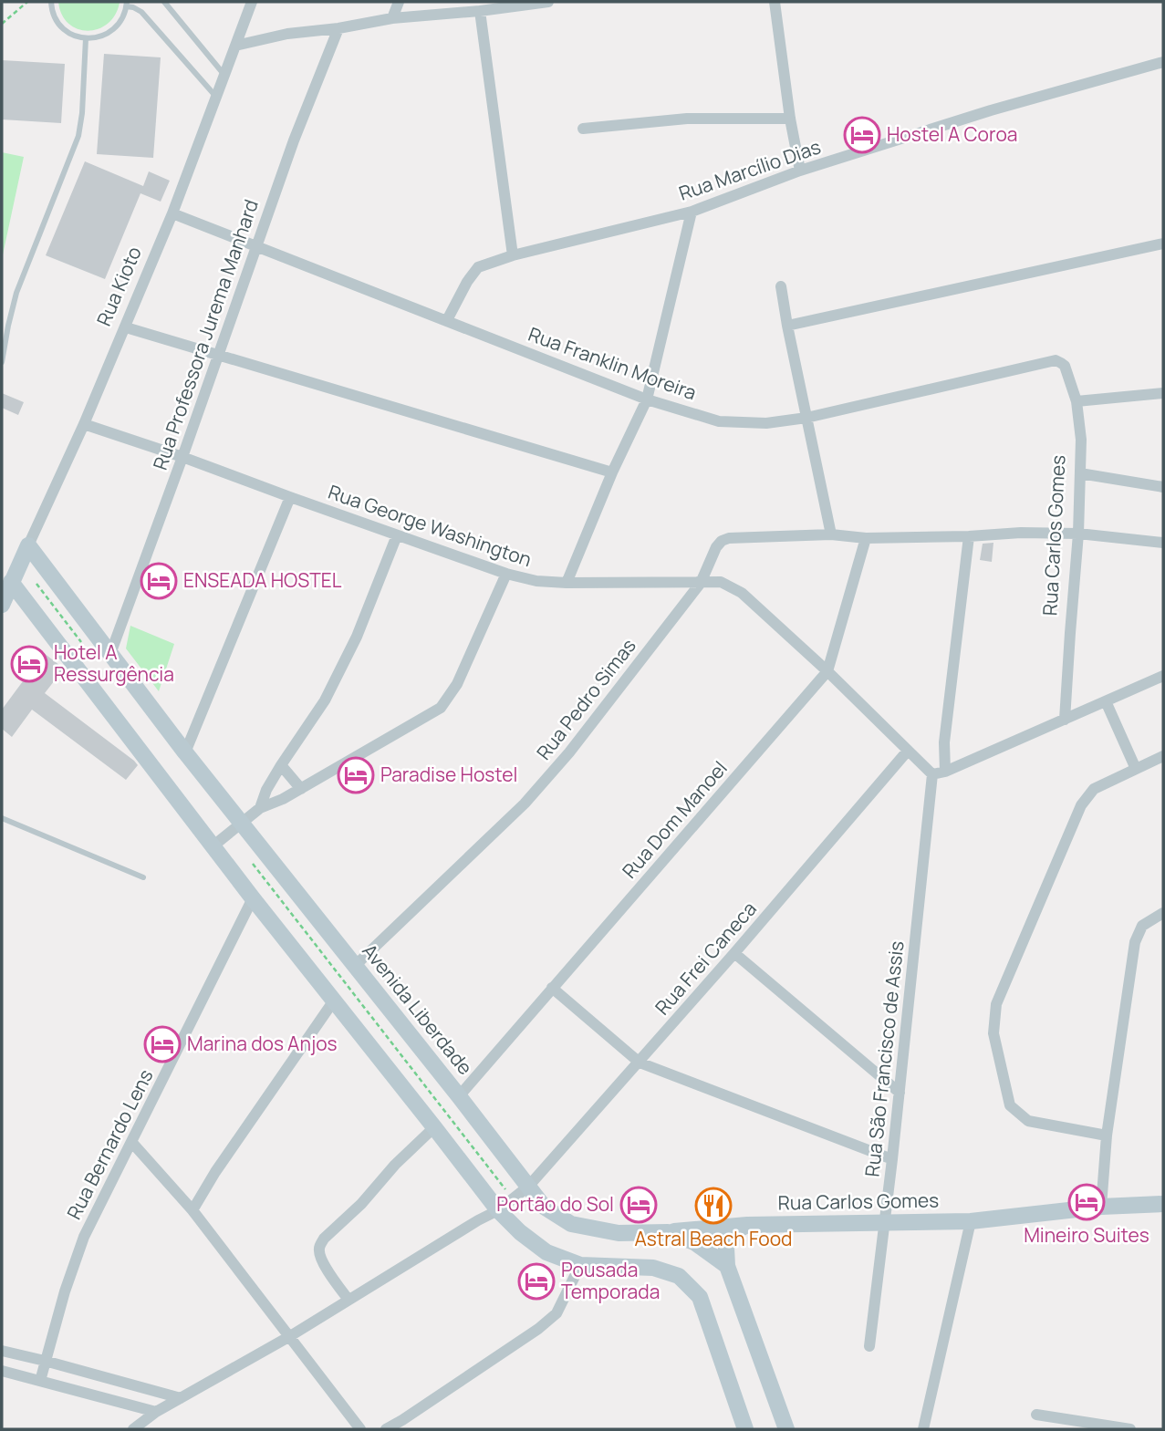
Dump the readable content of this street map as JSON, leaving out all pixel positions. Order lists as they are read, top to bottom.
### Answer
{
  "streets": {
    "main road": ["Rua Kioto", "Rua Carlos Gomes", "Avenida Liberdade"],
    "street": [
      "Rua Marcílio Dias",
      "Rua Professora Jurema Manhard",
      "Rua Franklin Moreira",
      "Rua George Washington",
      "Rua Pedro Simas",
      "Rua Dom Manoel",
      "Rua Frei Caneca",
      "Rua São Francisco de Assis",
      "Rua Bernardo Lens"
    ]
  },
  "crossings": [
    ["Rua Marcílio Dias", "Rua Franklin Moreira"],
    ["Rua Kioto", "Rua Franklin Moreira"],
    ["Rua Kioto", "Rua George Washington"],
    ["Rua Kioto", "Avenida Liberdade"],
    ["Rua Professora Jurema Manhard", "Rua Franklin Moreira"],
    ["Rua Professora Jurema Manhard", "Rua George Washington"],
    ["Rua Professora Jurema Manhard", "Avenida Liberdade"],
    ["Rua Franklin Moreira", "Rua Carlos Gomes"],
    ["Rua George Washington", "Rua Pedro Simas"],
    ["Rua George Washington", "Rua Dom Manoel"],
    ["Rua George Washington", "Rua Frei Caneca"],
    ["Rua George Washington", "Rua São Francisco de Assis"],
    ["Rua Carlos Gomes", "Rua Pedro Simas"],
    ["Rua Carlos Gomes", "Avenida Liberdade"],
    ["Rua Carlos Gomes", "Rua São Francisco de Assis"],
    ["Rua Pedro Simas", "Rua Dom Manoel"],
    ["Rua Pedro Simas", "Avenida Liberdade"],
    ["Rua Dom Manoel", "Avenida Liberdade"],
    ["Rua Frei Caneca", "Avenida Liberdade"]
  ],
  "places": {
    "hotel": [
      "Hostel A Coroa",
      "ENSEADA HOSTEL",
      "Hotel A Ressurgência",
      "Paradise Hostel",
      "Marina dos Anjos",
      "Mineiro Suites",
      "Portão do Sol",
      "Pousada Temporada"
    ],
    "restaurant": ["Astral Beach Food"]
  }
}
